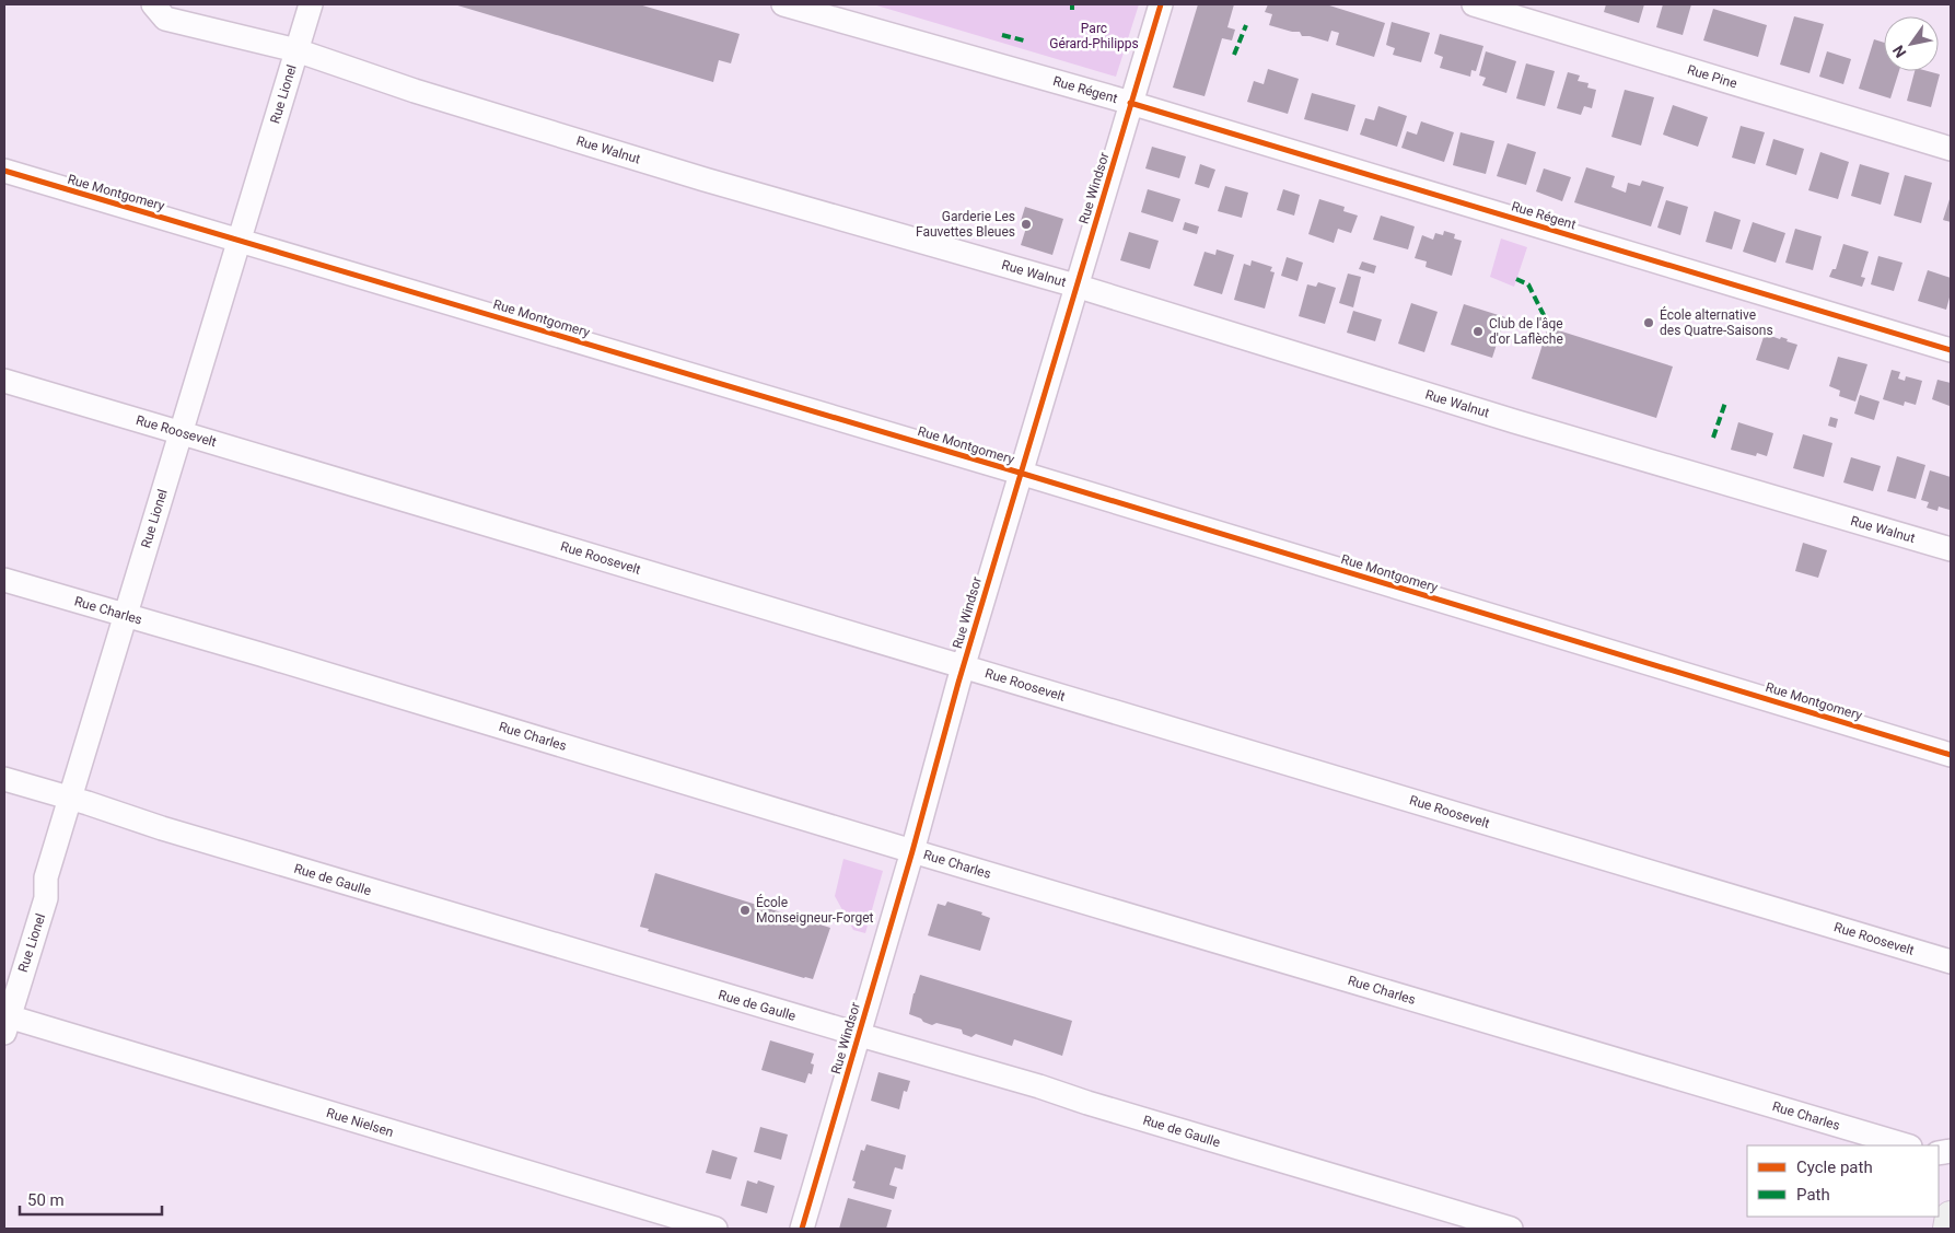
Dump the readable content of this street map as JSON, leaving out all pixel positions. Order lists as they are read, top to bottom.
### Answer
{
  "streets": {
    "street": [
      "Rue Pine",
      "Rue Régent",
      "Rue Lionel",
      "Rue Walnut",
      "Rue Windsor",
      "Rue Montgomery",
      "Rue Roosevelt",
      "Rue Charles",
      "Rue de Gaulle",
      "Rue Nielsen"
    ]
  },
  "crossings": [
    ["Rue Régent", "Rue Windsor"],
    ["Rue Lionel", "Rue Walnut"],
    ["Rue Lionel", "Rue Montgomery"],
    ["Rue Lionel", "Rue Roosevelt"],
    ["Rue Lionel", "Rue Charles"],
    ["Rue Lionel", "Rue de Gaulle"],
    ["Rue Lionel", "Rue Nielsen"],
    ["Rue Walnut", "Rue Windsor"],
    ["Rue Windsor", "Rue Montgomery"],
    ["Rue Windsor", "Rue Roosevelt"],
    ["Rue Windsor", "Rue Charles"],
    ["Rue Windsor", "Rue de Gaulle"]
  ],
  "parks": ["Parc Gérard-Philipps"],
  "places": [
    "Garderie Les Fauvettes Bleues",
    "École alternative des Quatre-Saisons",
    "Club de l'âge d'or Laflèche",
    "École Monseigneur-Forget"
  ],
  "legend": ["Cycle path", "Path"],
  "scale_bar": "50 m",
  "north": "bottom left"
}
